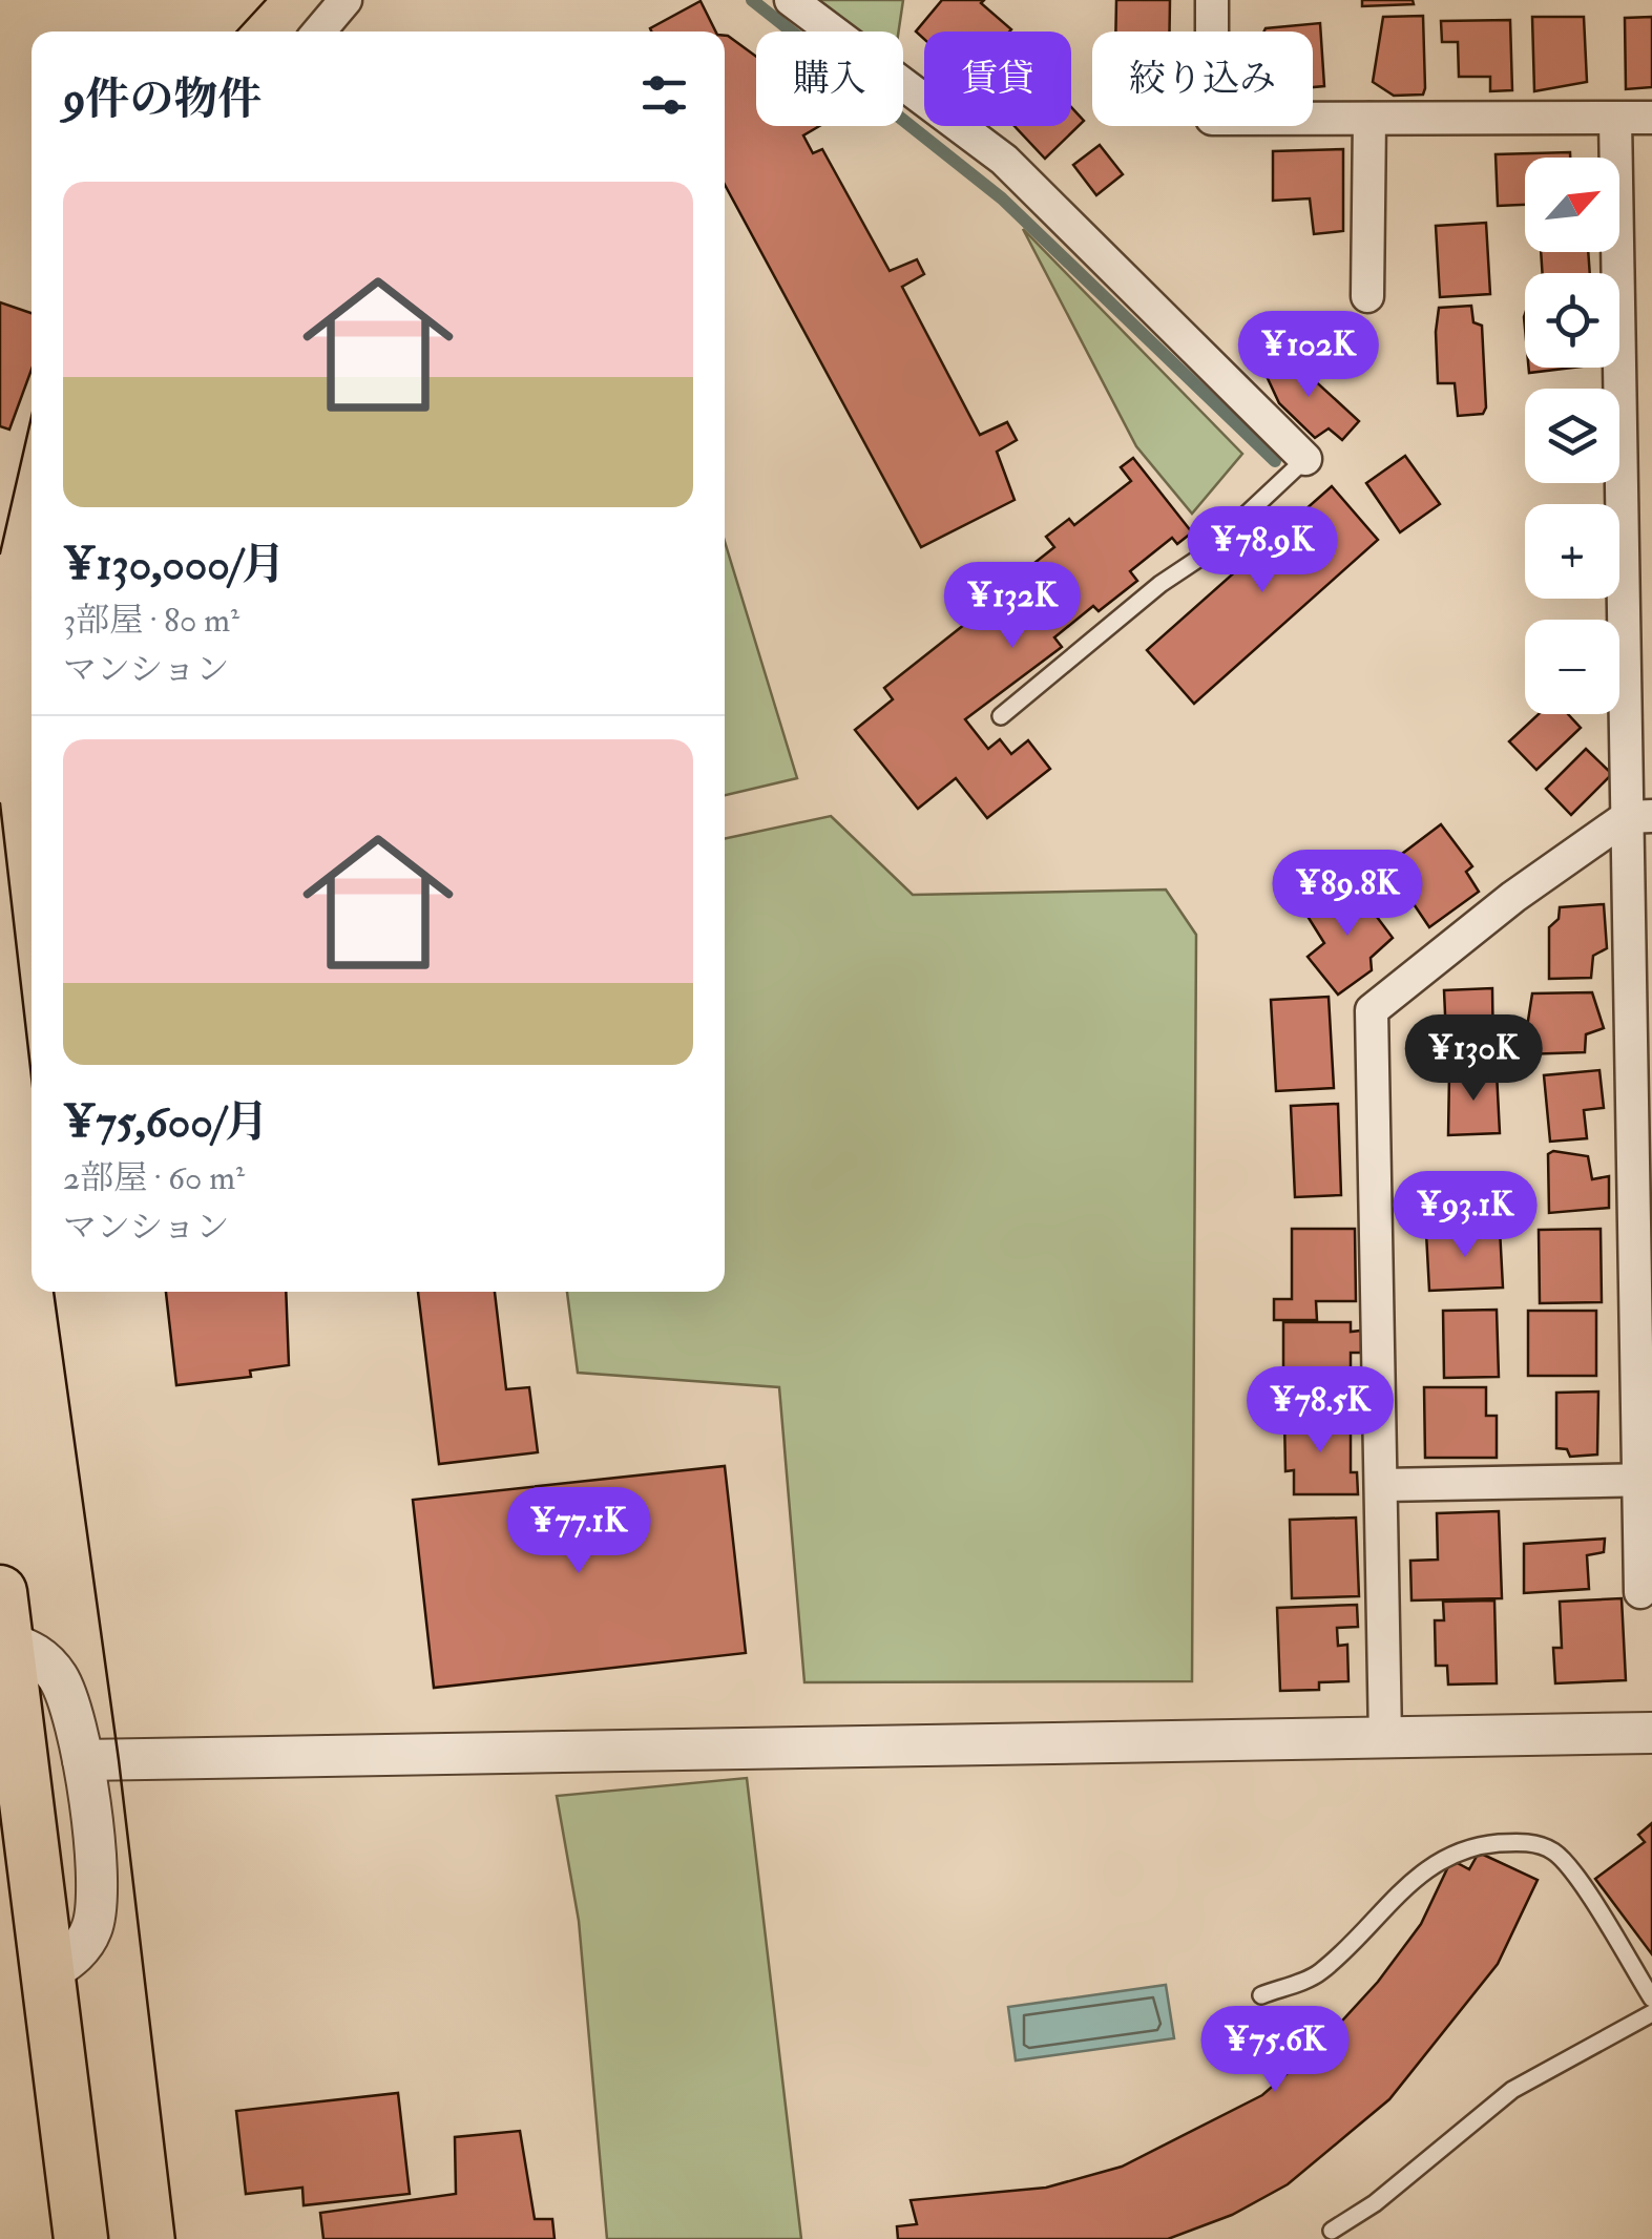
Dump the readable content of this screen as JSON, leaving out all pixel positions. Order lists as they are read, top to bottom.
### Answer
{
  "north": "top right",
  "page": {
    "chip": ["購入", "賃貸", "絞り込み"],
    "heading": "9件の物件",
    "map_buttons": ["+", "−"],
    "list": [
      {
        "name": "¥130,000/月",
        "note": "3部屋 · 80 m² · マンション"
      },
      {
        "name": "¥75,600/月",
        "note": "2部屋 · 60 m² · マンション"
      }
    ],
    "price": [
      "¥102K",
      "¥78.9K",
      "¥132K",
      "¥89.8K",
      "¥130K",
      "¥93.1K",
      "¥78.5K",
      "¥77.1K",
      "¥75.6K"
    ]
  }
}
